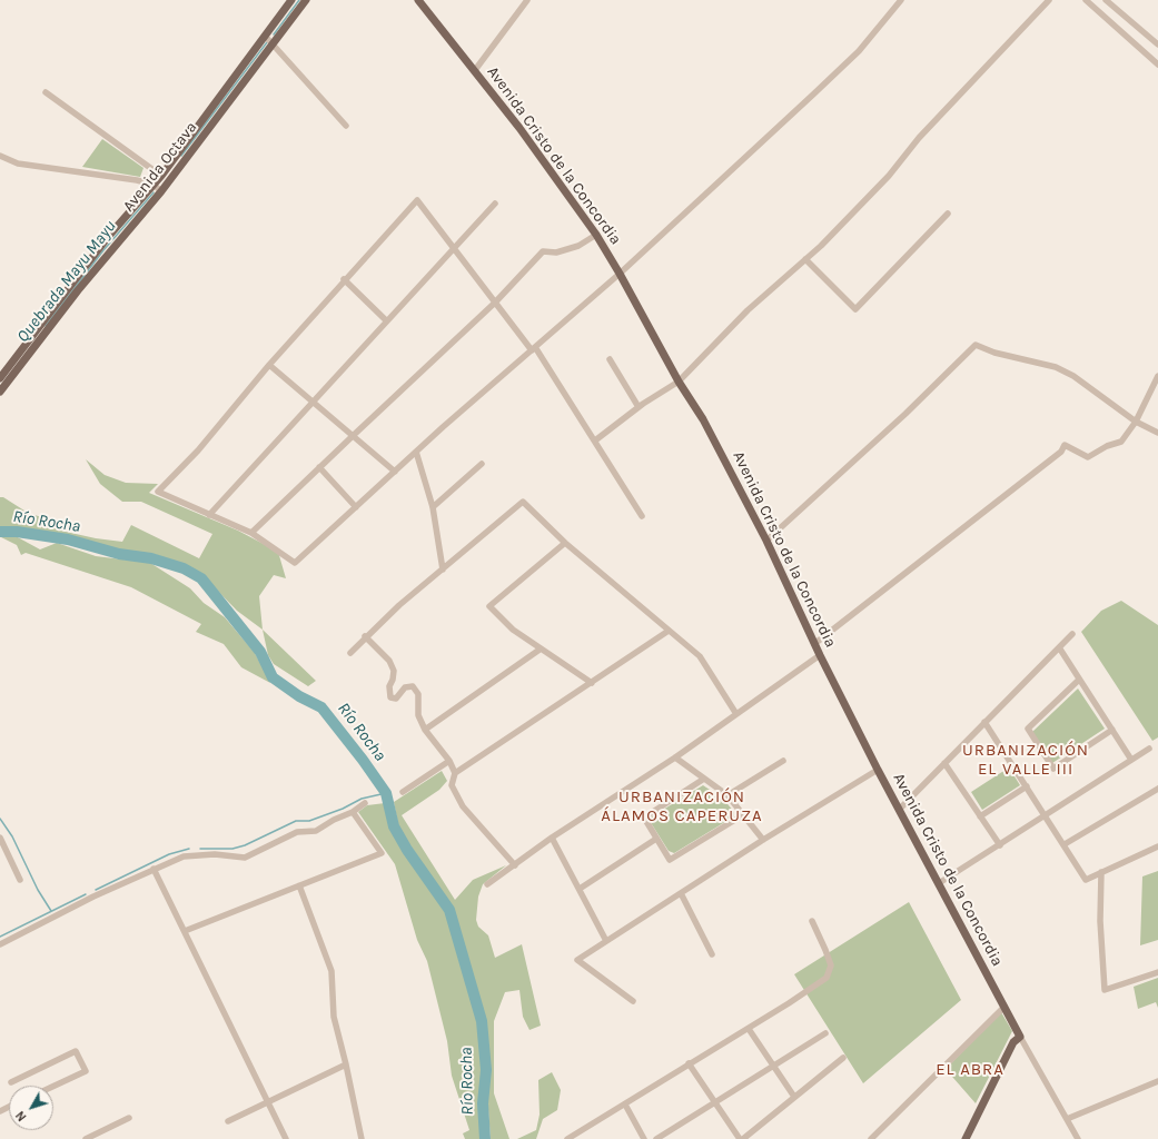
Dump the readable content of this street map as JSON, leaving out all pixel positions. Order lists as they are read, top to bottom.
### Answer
{
  "streets": {
    "main road": ["Avenida Cristo de la Concordia", "Avenida Octava"]
  },
  "districts": ["URBANIZACIÓN EL VALLE III", "URBANIZACIÓN ÁLAMOS CAPERUZA", "EL ABRA"],
  "water": ["Quebrada Mayu Mayu", "Río Rocha"],
  "north": "bottom left"
}
